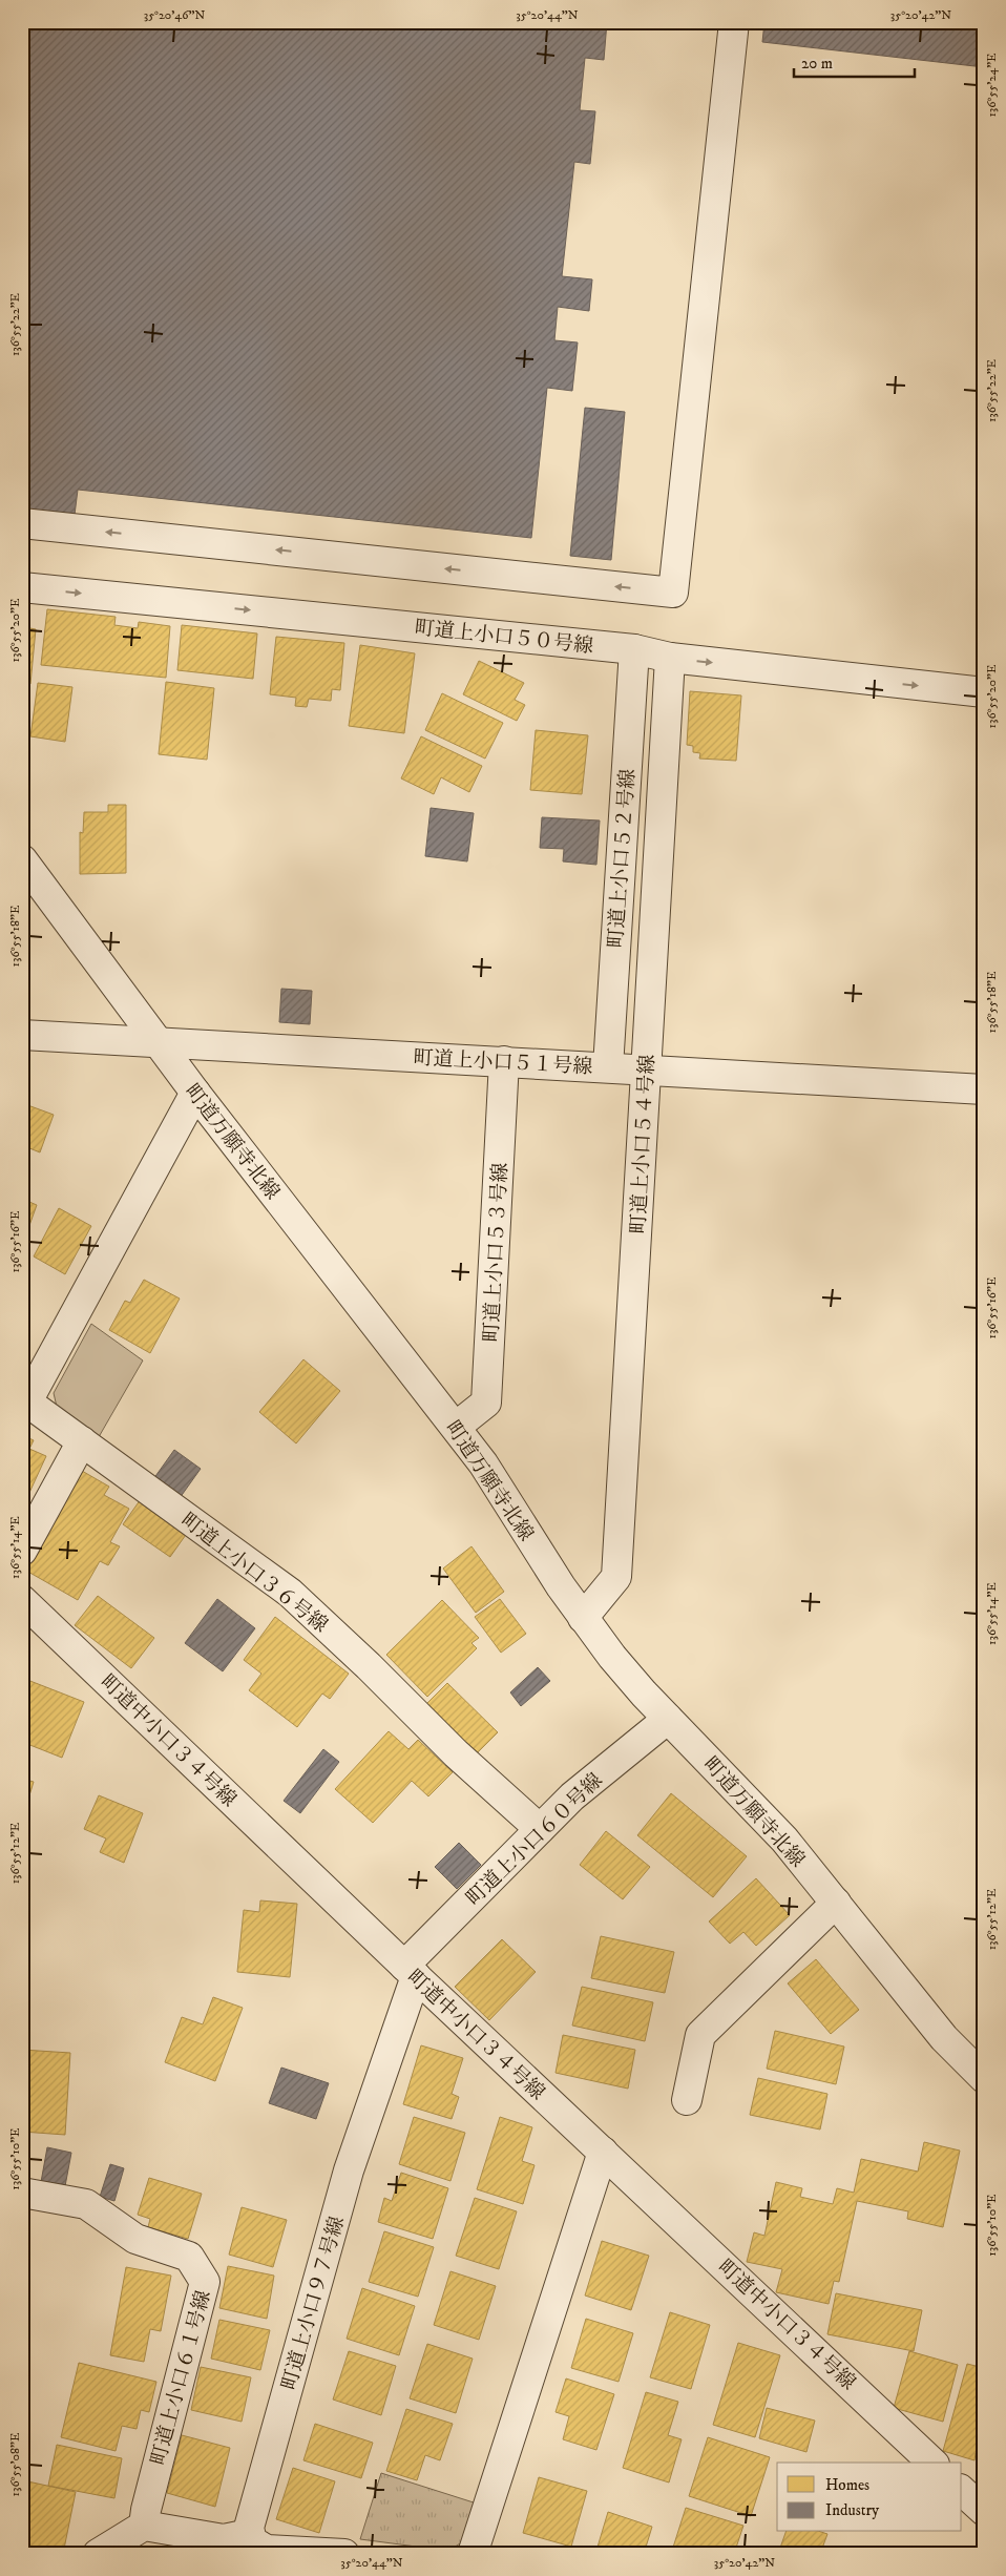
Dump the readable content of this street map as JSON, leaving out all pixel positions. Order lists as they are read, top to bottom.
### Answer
{
  "streets": {
    "street": [
      "町道上小口５０号線",
      "町道上小口５２号線",
      "町道上小口５１号線",
      "町道万願寺北線",
      "町道上小口５４号線",
      "町道上小口５３号線",
      "町道上小口３６号線",
      "町道中小口３４号線",
      "町道上小口６０号線",
      "町道上小口９７号線",
      "町道上小口６１号線"
    ]
  },
  "crossings": [
    ["町道上小口５０号線", "町道上小口５２号線"],
    ["町道上小口５０号線", "町道上小口５４号線"],
    ["町道上小口５２号線", "町道上小口５１号線"],
    ["町道上小口５１号線", "町道万願寺北線"],
    ["町道上小口５１号線", "町道上小口５４号線"],
    ["町道上小口５１号線", "町道上小口５３号線"],
    ["町道万願寺北線", "町道上小口５４号線"],
    ["町道万願寺北線", "町道上小口５３号線"],
    ["町道万願寺北線", "町道上小口６０号線"],
    ["町道上小口３６号線", "町道上小口６０号線"],
    ["町道中小口３４号線", "町道上小口６０号線"],
    ["町道中小口３４号線", "町道上小口９７号線"],
    ["町道上小口６０号線", "町道上小口９７号線"]
  ],
  "one_way": ["町道上小口５０号線"],
  "legend": ["Homes", "Industry"],
  "scale_bar": "20 m",
  "coordinates": [
    "35°20'46\"N",
    "35°20'44\"N",
    "35°20'42\"N",
    "136°55'24\"E",
    "136°55'22\"E",
    "136°55'20\"E",
    "136°55'18\"E",
    "136°55'16\"E",
    "136°55'14\"E",
    "136°55'12\"E",
    "136°55'10\"E",
    "136°55'08\"E"
  ]
}
